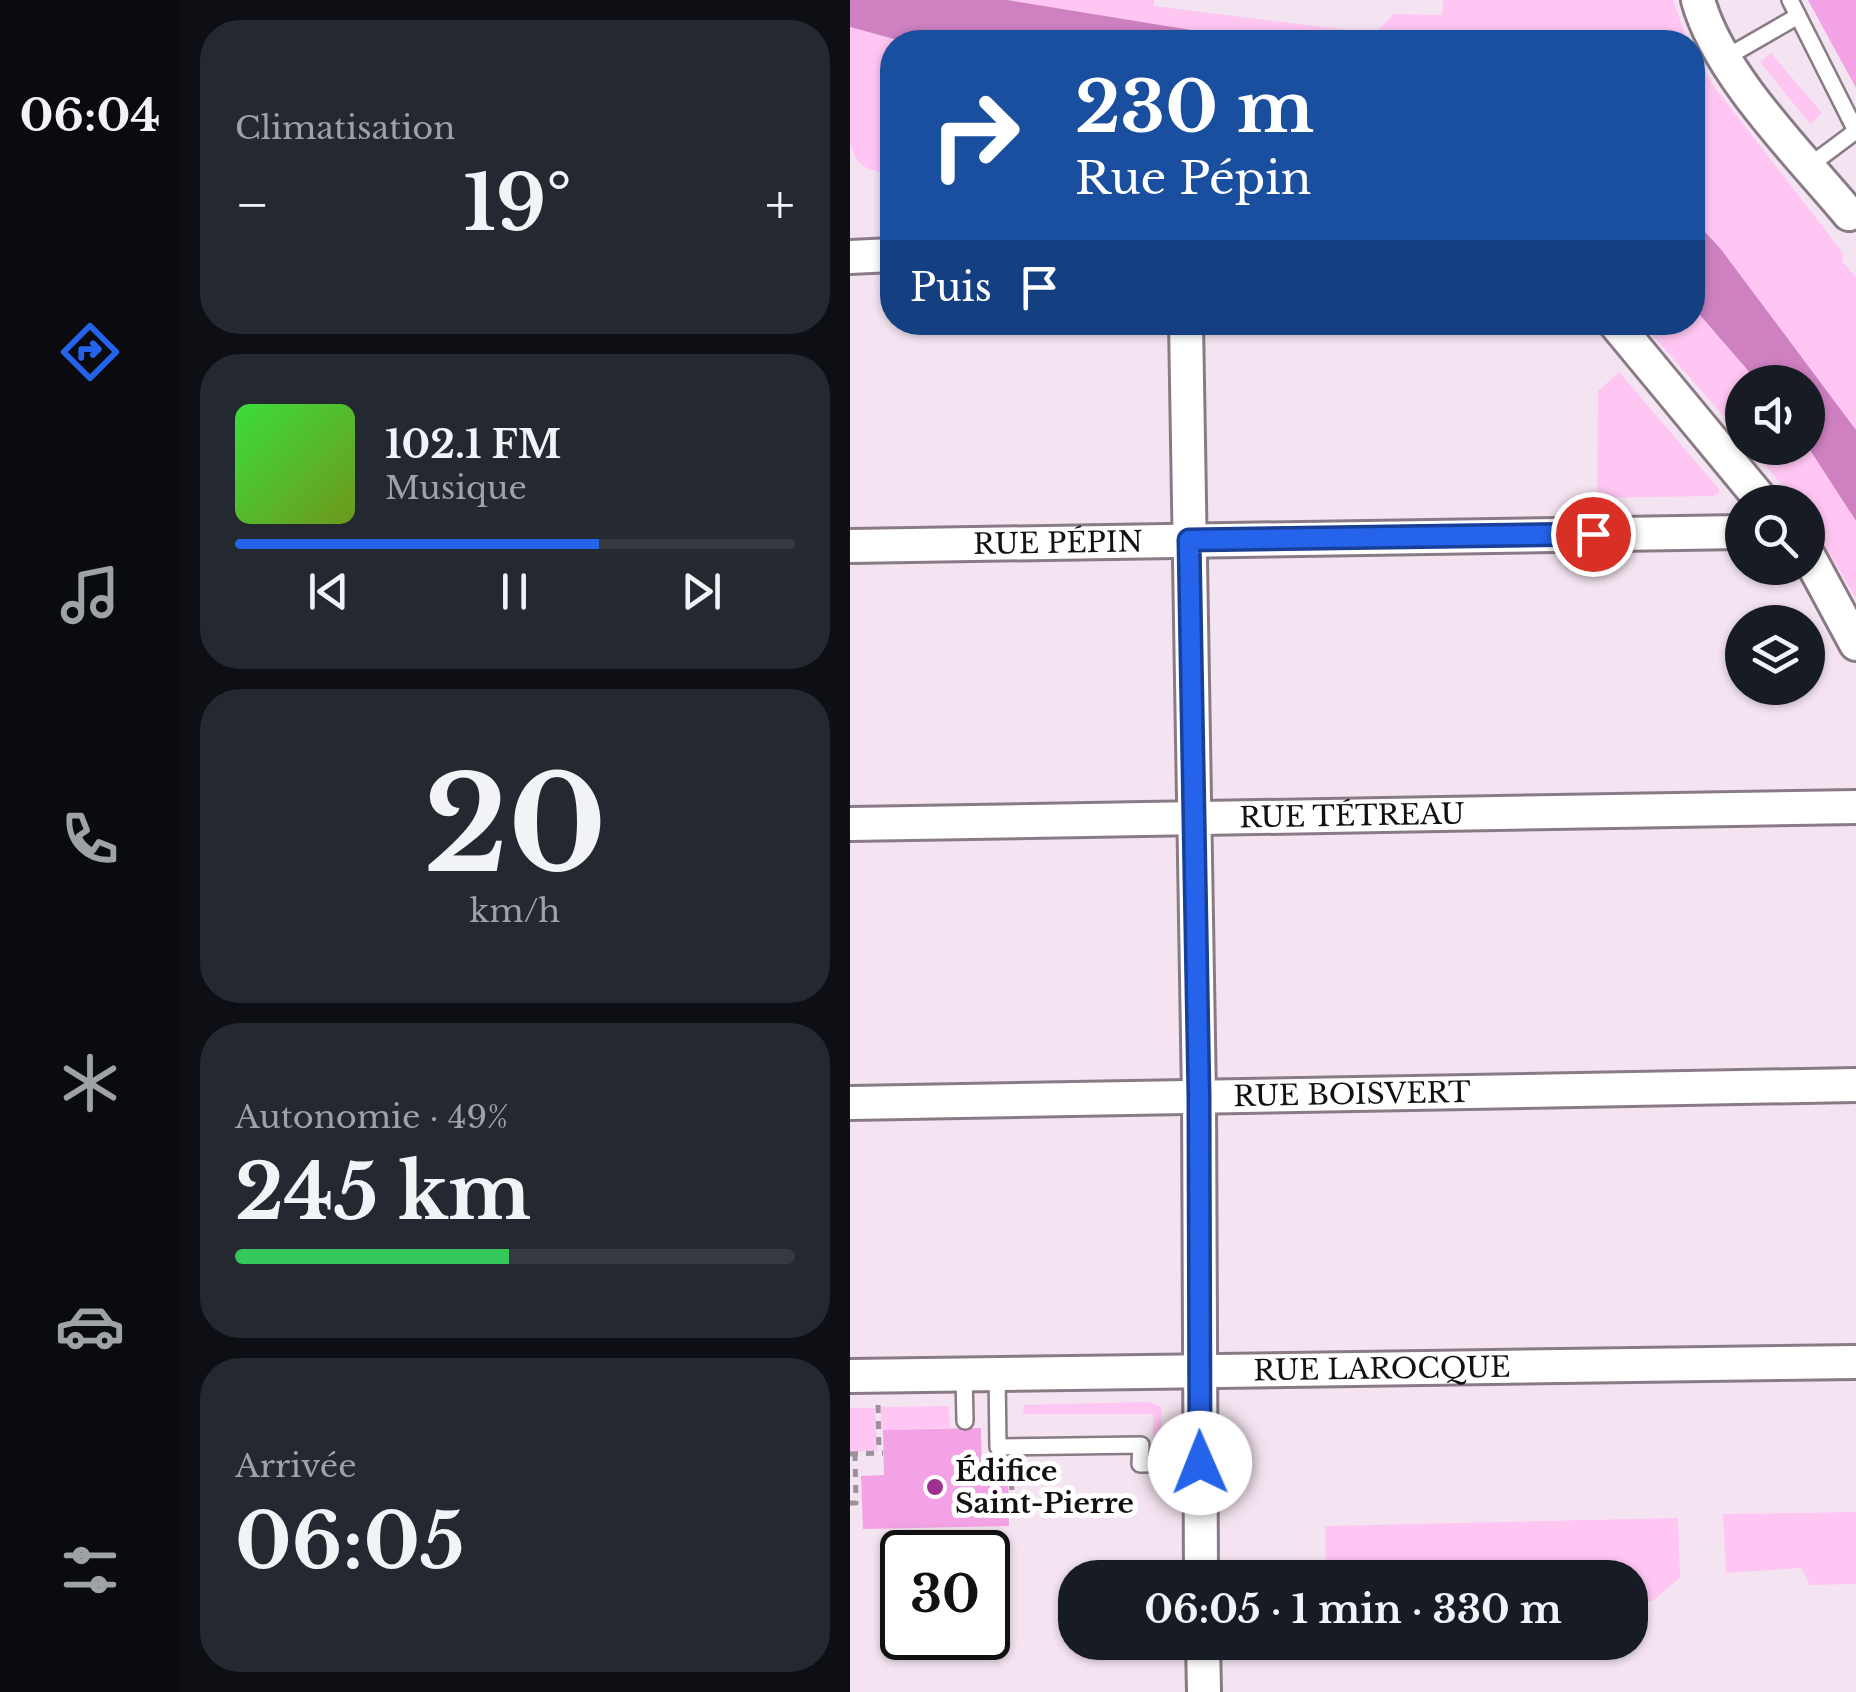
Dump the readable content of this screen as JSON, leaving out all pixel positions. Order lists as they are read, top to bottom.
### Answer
{
  "streets": {
    "street": [
      "RUE PÉPIN",
      "RUE TÉTREAU",
      "RUE BOISVERT",
      "RUE LAROCQUE"
    ]
  },
  "places": ["Édifice Saint-Pierre"],
  "page": {
    "tabs": "06:04",
    "tile": [
      "Climatisation",
      ["20", "km/h"],
      ["Autonomie · 49%", "245 km"],
      ["Arrivée", "06:05"]
    ],
    "turn": ["230 m", "Rue Pépin"],
    "heat": ["−", "19°", "+"],
    "then": "Puis",
    "song": ["102.1 FM", "Musique"],
    "limit": "30",
    "trip": "06:05 · 1 min · 330 m"
  }
}
